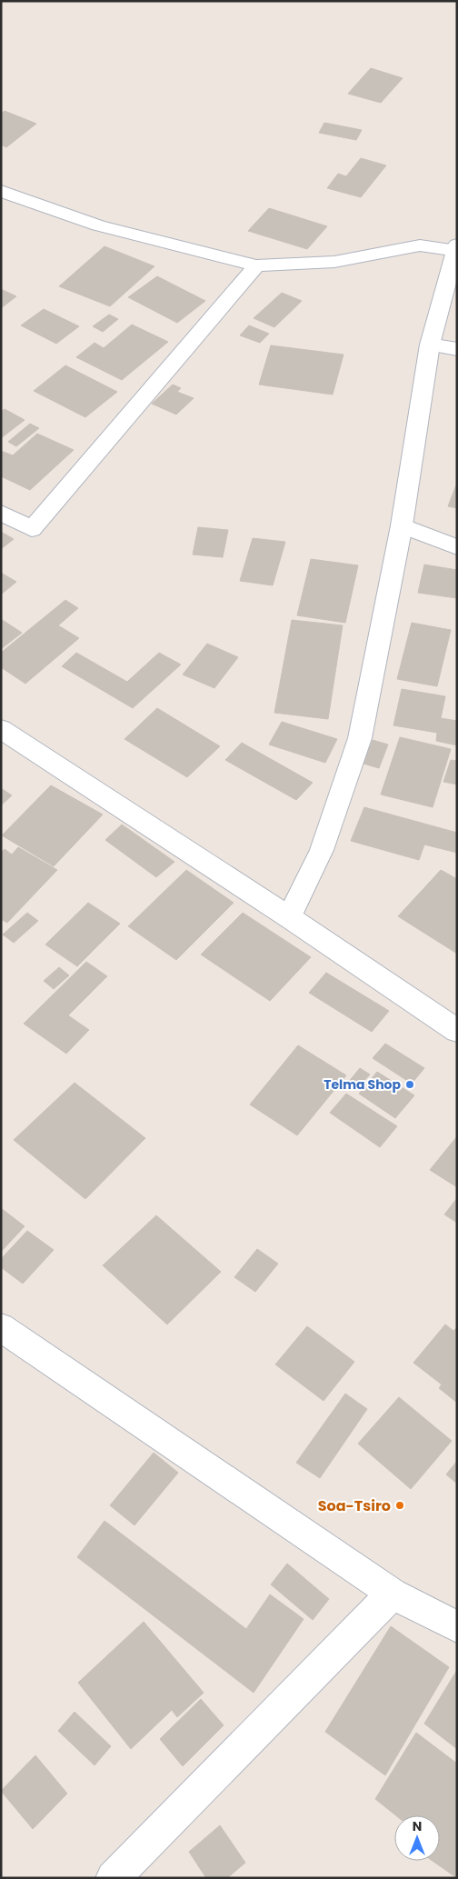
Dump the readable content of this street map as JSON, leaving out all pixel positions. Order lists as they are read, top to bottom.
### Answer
{
  "places": ["Telma Shop", "Soa-Tsiro"],
  "north": "top"
}
